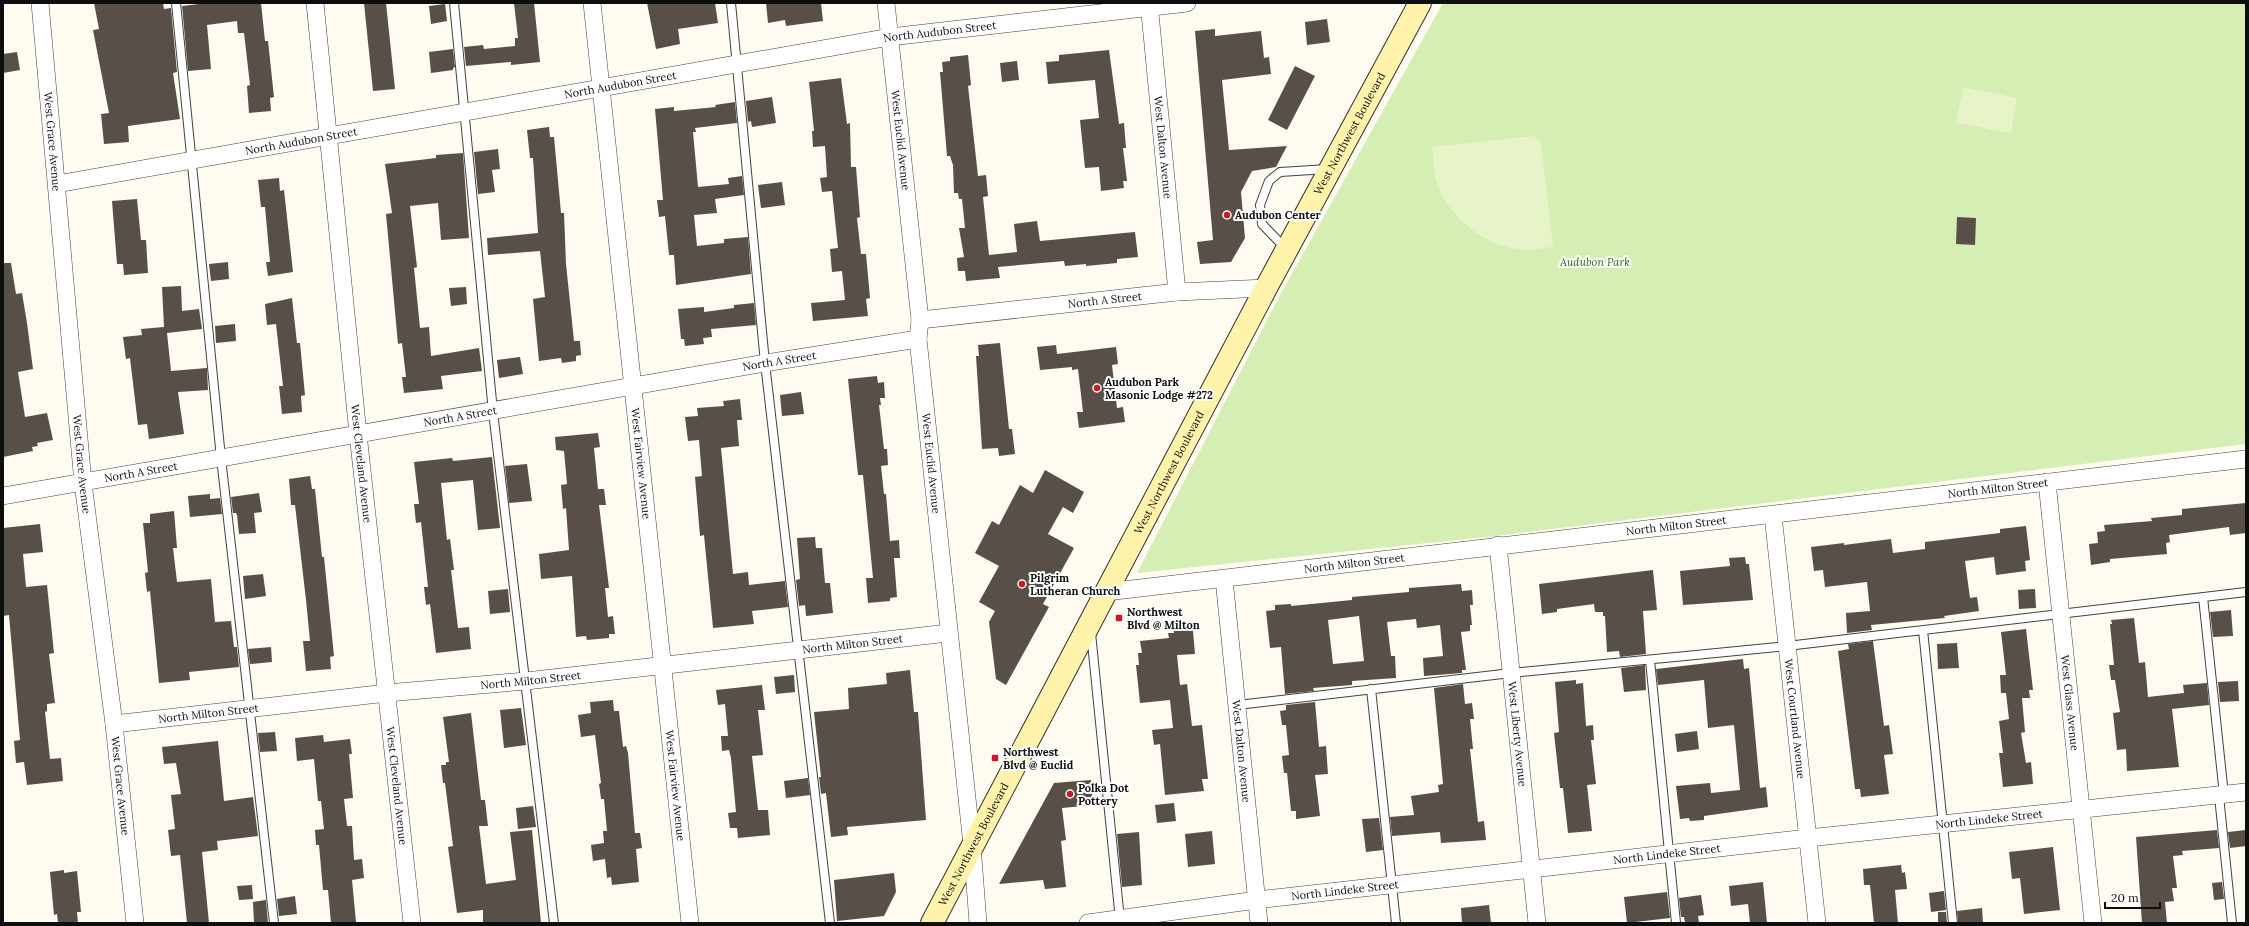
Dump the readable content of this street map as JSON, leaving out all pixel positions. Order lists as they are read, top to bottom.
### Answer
{
  "streets": {
    "main road": ["West Northwest Boulevard"],
    "street": [
      "North Audubon Street",
      "West Grace Avenue",
      "West Euclid Avenue",
      "West Dalton Avenue",
      "North A Street",
      "West Cleveland Avenue",
      "West Fairview Avenue",
      "North Milton Street",
      "West Glass Avenue",
      "West Courtland Avenue",
      "West Liberty Avenue",
      "North Lindeke Street"
    ]
  },
  "crossings": [
    ["North Audubon Street", "West Grace Avenue"],
    ["North Audubon Street", "West Euclid Avenue"],
    ["North Audubon Street", "West Dalton Avenue"],
    ["North Audubon Street", "West Cleveland Avenue"],
    ["North Audubon Street", "West Fairview Avenue"],
    ["West Northwest Boulevard", "West Euclid Avenue"],
    ["West Northwest Boulevard", "North A Street"],
    ["West Northwest Boulevard", "North Milton Street"],
    ["West Grace Avenue", "North A Street"],
    ["West Grace Avenue", "North Milton Street"],
    ["West Euclid Avenue", "North A Street"],
    ["West Euclid Avenue", "North Milton Street"],
    ["West Dalton Avenue", "North A Street"],
    ["West Dalton Avenue", "North Milton Street"],
    ["West Dalton Avenue", "North Lindeke Street"],
    ["North A Street", "West Cleveland Avenue"],
    ["North A Street", "West Fairview Avenue"],
    ["West Cleveland Avenue", "North Milton Street"],
    ["West Fairview Avenue", "North Milton Street"],
    ["North Milton Street", "West Glass Avenue"],
    ["North Milton Street", "West Courtland Avenue"],
    ["North Milton Street", "West Liberty Avenue"],
    ["West Glass Avenue", "North Lindeke Street"],
    ["West Courtland Avenue", "North Lindeke Street"],
    ["West Liberty Avenue", "North Lindeke Street"]
  ],
  "parks": ["Audubon Park"],
  "places": {
    "other": [
      "Audubon Center",
      "Audubon Park Masonic Lodge #272",
      "Pilgrim Lutheran Church",
      "Polka Dot Pottery"
    ],
    "transit": ["Northwest Blvd @ Milton", "Northwest Blvd @ Euclid"]
  },
  "scale_bar": "20 m"
}
